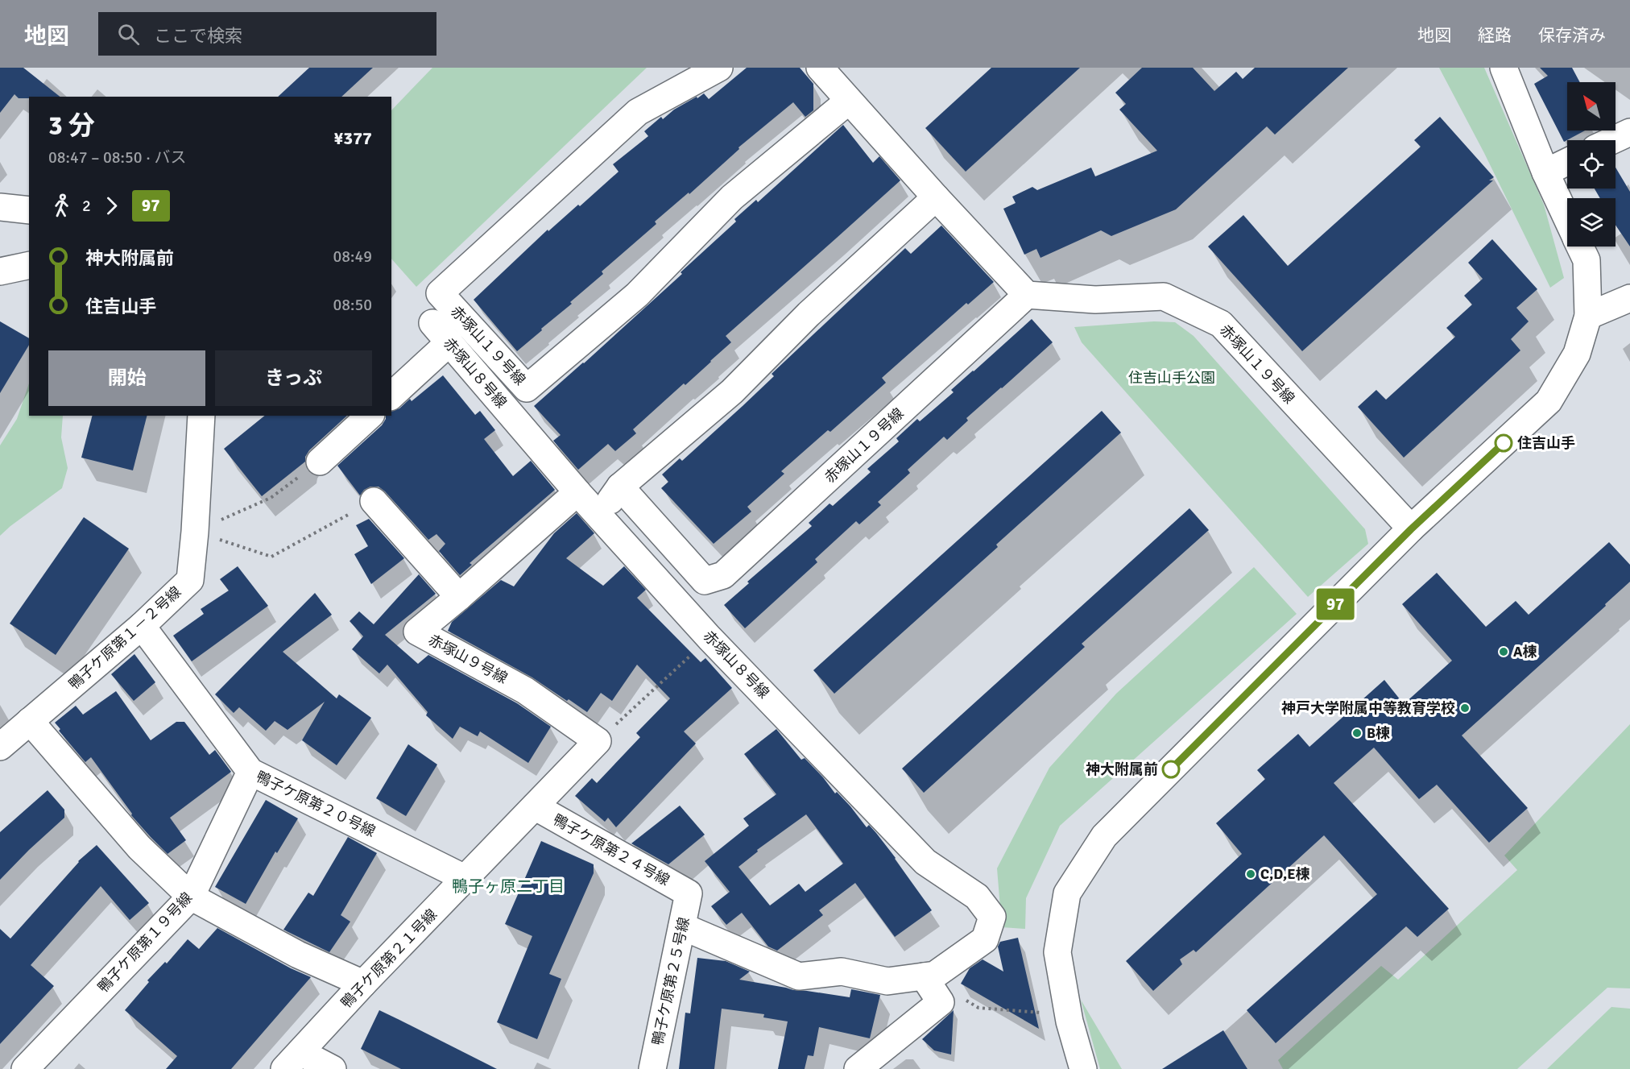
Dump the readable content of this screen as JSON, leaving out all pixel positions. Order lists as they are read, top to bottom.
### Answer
{
  "streets": {
    "street": [
      "赤塚山１９号線",
      "赤塚山８号線",
      "鴨子ケ原第１－２号線",
      "赤塚山９号線",
      "鴨子ケ原第２０号線",
      "鴨子ケ原第２４号線",
      "鴨子ケ原第１９号線",
      "鴨子ケ原第２１号線",
      "鴨子ケ原第２５号線"
    ]
  },
  "crossings": [
    ["赤塚山８号線", "赤塚山９号線"],
    ["鴨子ケ原第１－２号線", "鴨子ケ原第２０号線"],
    ["鴨子ケ原第２０号線", "鴨子ケ原第１９号線"],
    ["鴨子ケ原第２０号線", "鴨子ケ原第２１号線"],
    ["鴨子ケ原第２４号線", "鴨子ケ原第２１号線"],
    ["鴨子ケ原第２４号線", "鴨子ケ原第２５号線"]
  ],
  "districts": ["鴨子ヶ原二丁目"],
  "parks": ["住吉山手公園"],
  "places": [
    "住吉山手",
    "A棟",
    "神戸大学附属中等教育学校",
    "B棟",
    "神大附属前",
    "C,D,E棟"
  ],
  "lines": ["bus line 97"],
  "north": "top left",
  "page": {
    "header": "地図",
    "search": "ここで検索",
    "nav": ["地図", "経路", "保存済み"],
    "on_map": "97",
    "heading": ["3 分", "08:47 – 08:50 · バス", "¥377"],
    "legs": ["2", "97"],
    "list": [
      {
        "name": "神大附属前",
        "value": "08:49"
      },
      {
        "name": "住吉山手",
        "value": "08:50"
      }
    ],
    "buttons": ["開始", "きっぷ"]
  }
}
